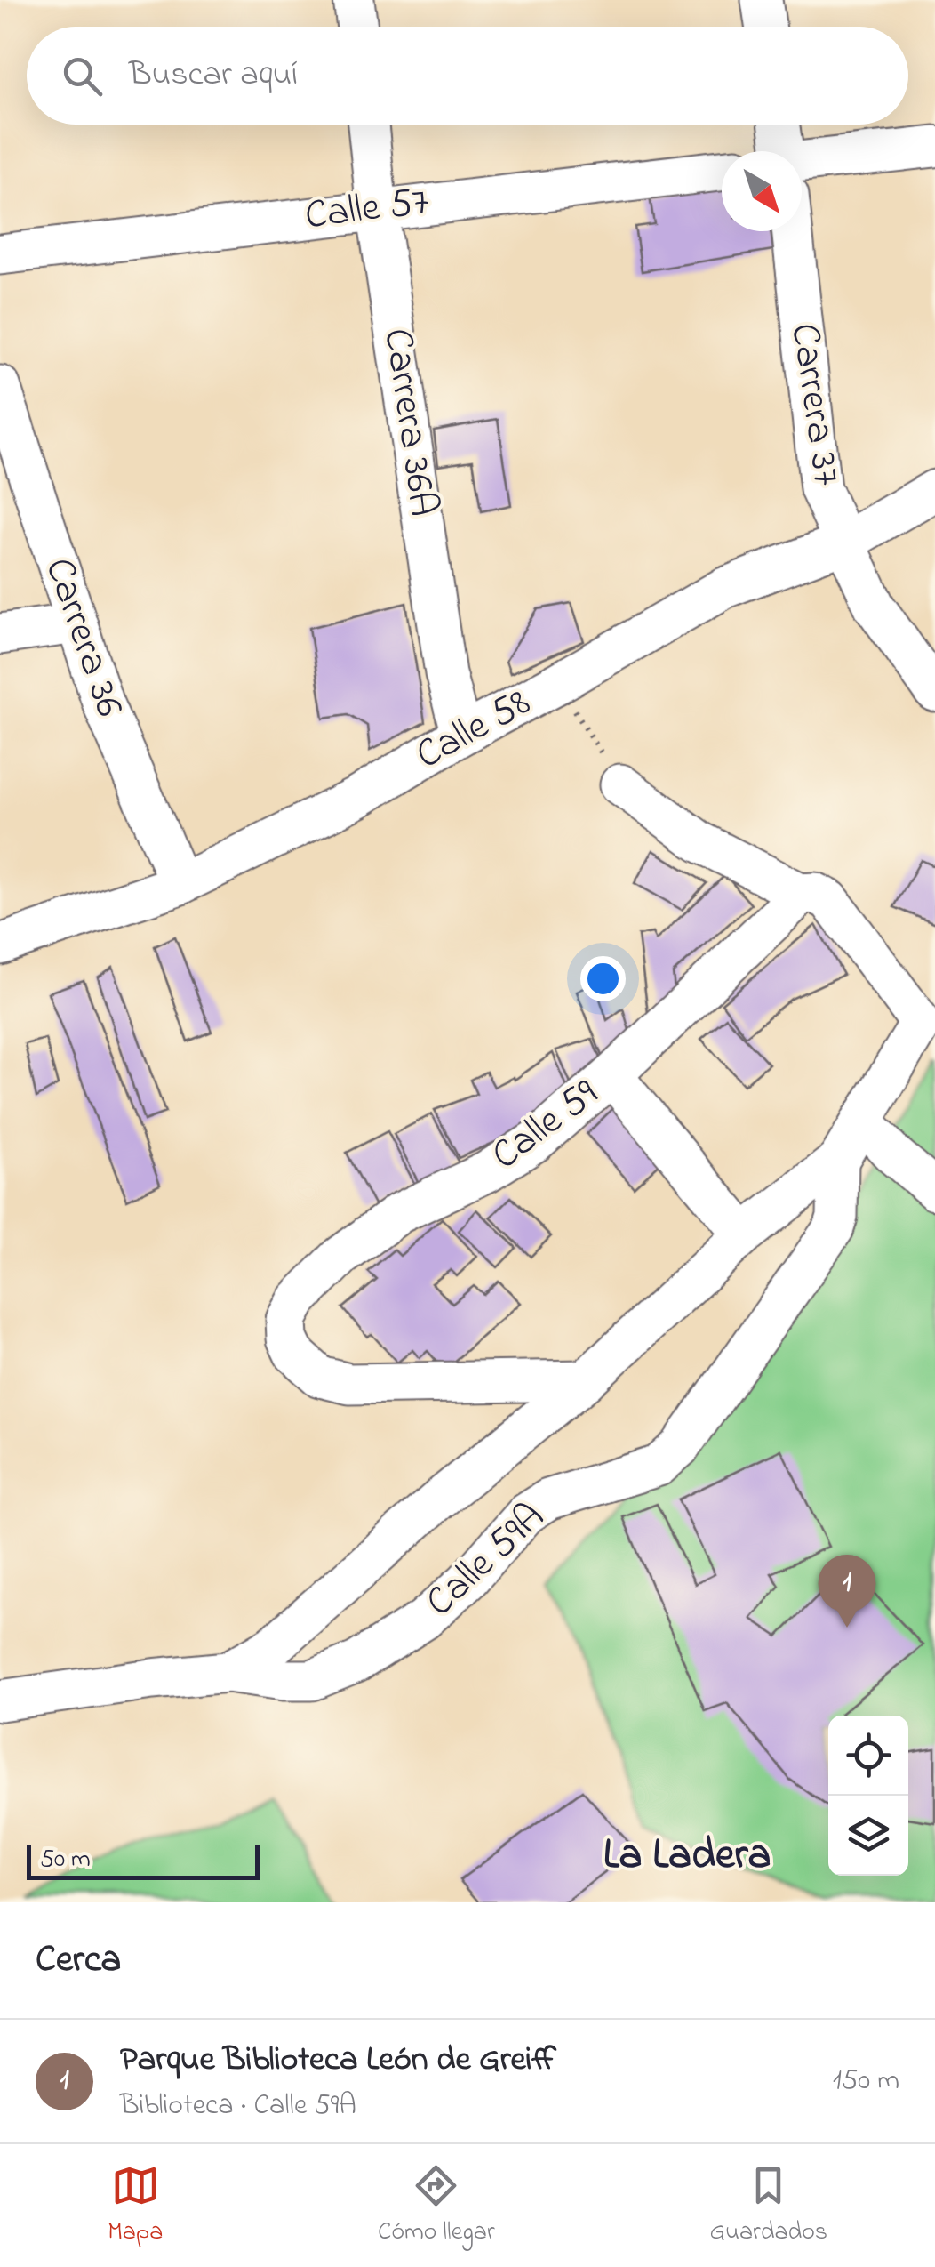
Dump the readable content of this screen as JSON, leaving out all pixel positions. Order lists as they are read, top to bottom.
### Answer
{
  "streets": {
    "street": [
      "Calle 57",
      "Carrera 37",
      "Carrera 36A",
      "Carrera 36",
      "Calle 58",
      "Calle 59",
      "Calle 59A"
    ]
  },
  "crossings": [
    ["Calle 57", "Carrera 36A"],
    ["Carrera 37", "Calle 58"],
    ["Carrera 36A", "Calle 58"],
    ["Carrera 36", "Calle 58"],
    ["Calle 59", "Calle 59A"]
  ],
  "districts": ["La Ladera"],
  "scale_bar": "50 m",
  "north": "bottom right",
  "page": {
    "search": "Buscar aquí",
    "pins": "1",
    "scale": "50 m",
    "heading": "Cerca",
    "list": [
      {
        "mark": "1",
        "name": "Parque Biblioteca León de Greiff",
        "note": "Biblioteca · Calle 59A",
        "value": "150 m"
      }
    ],
    "nav": ["Mapa", "Cómo llegar", "Guardados"]
  }
}
